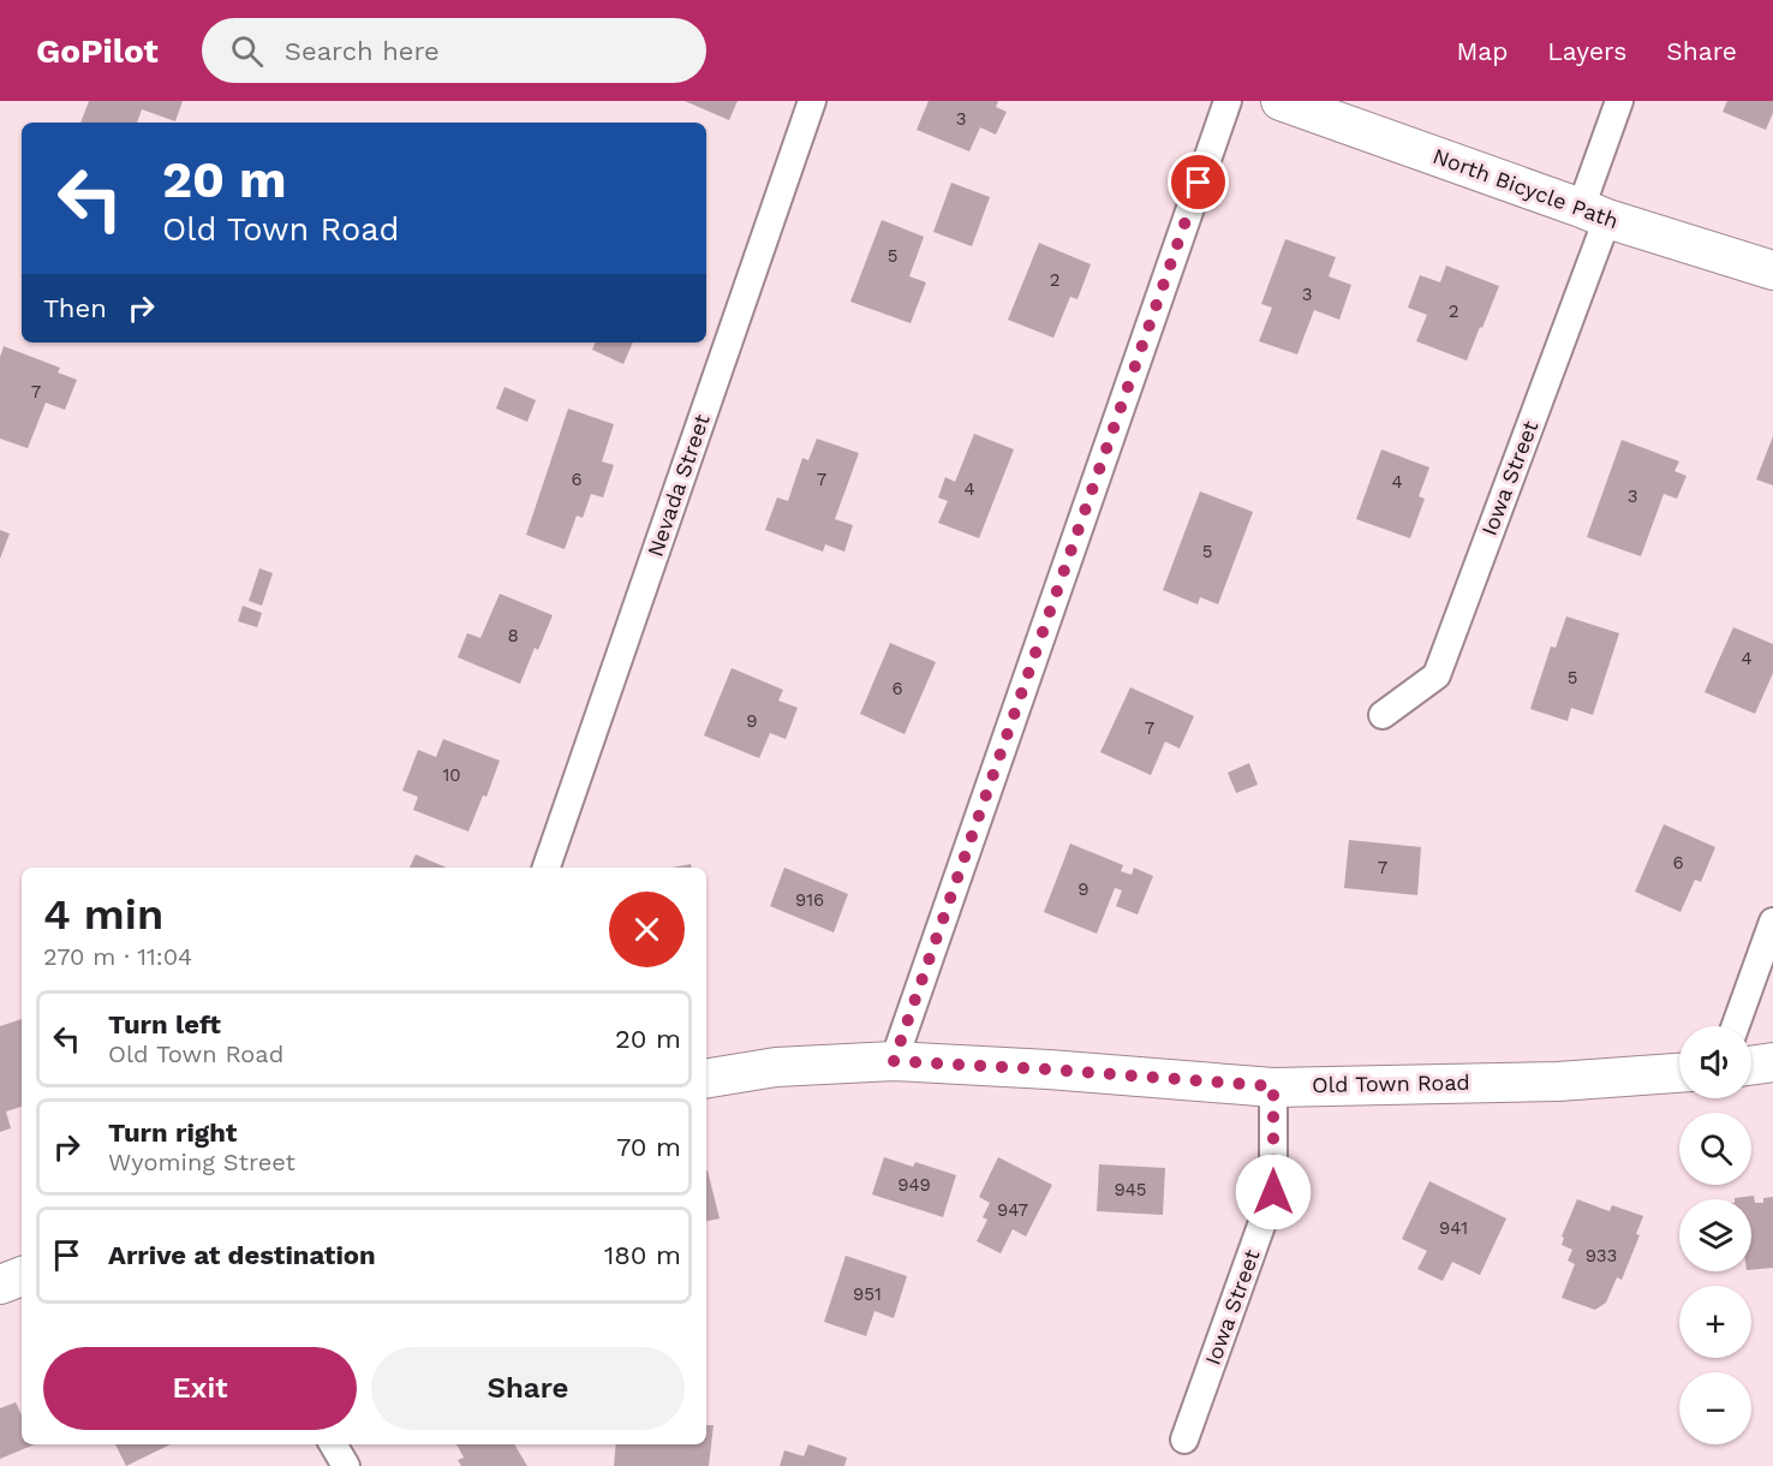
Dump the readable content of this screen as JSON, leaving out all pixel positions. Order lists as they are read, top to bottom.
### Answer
{
  "streets": {
    "main road": ["North Bicycle Path", "Old Town Road"],
    "street": ["Iowa Street", "Nevada Street"]
  },
  "crossings": [
    ["North Bicycle Path", "Iowa Street"],
    ["Iowa Street", "Old Town Road"]
  ],
  "house_numbers": [
    "3",
    "5",
    "2",
    "3",
    "2",
    "7",
    "6",
    "7",
    "4",
    "4",
    "3",
    "5",
    "8",
    "4",
    "5",
    "6",
    "9",
    "7",
    "10",
    "6",
    "7",
    "9",
    "916",
    "949",
    "945",
    "947",
    "941",
    "933",
    "951"
  ],
  "page": {
    "header": "GoPilot",
    "search": "Search here",
    "nav": ["Map", "Layers", "Share"],
    "turn": ["20 m", "Old Town Road"],
    "then": "Then",
    "heading": ["4 min", "270 m · 11:04"],
    "list": [
      {
        "name": "Turn left",
        "note": "Old Town Road",
        "value": "20 m"
      },
      {
        "name": "Turn right",
        "note": "Wyoming Street",
        "value": "70 m"
      },
      {
        "name": "Arrive at destination",
        "value": "180 m"
      }
    ],
    "map_buttons": ["+", "−"],
    "buttons": ["Exit", "Share"]
  }
}
